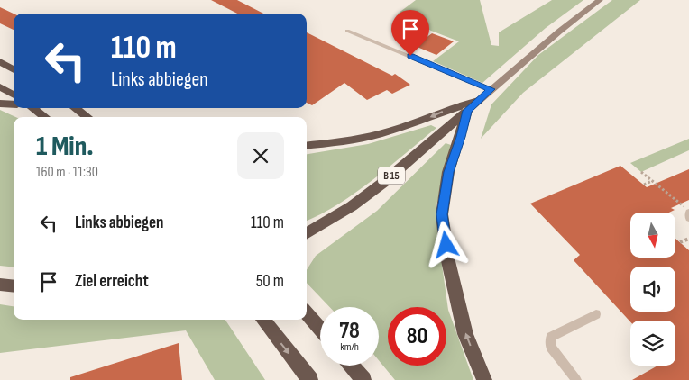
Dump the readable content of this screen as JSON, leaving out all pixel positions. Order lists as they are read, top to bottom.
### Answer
{
  "streets": {
    "highway": ["B 15"]
  },
  "north": "bottom",
  "page": {
    "turn": ["110 m", "Links abbiegen"],
    "heading": ["1 Min.", "160 m · 11:30"],
    "list": [
      {
        "name": "Links abbiegen",
        "value": "110 m"
      },
      {
        "name": "Ziel erreicht",
        "value": "50 m"
      }
    ],
    "speed": "78 km/h",
    "limit": "80"
  }
}
